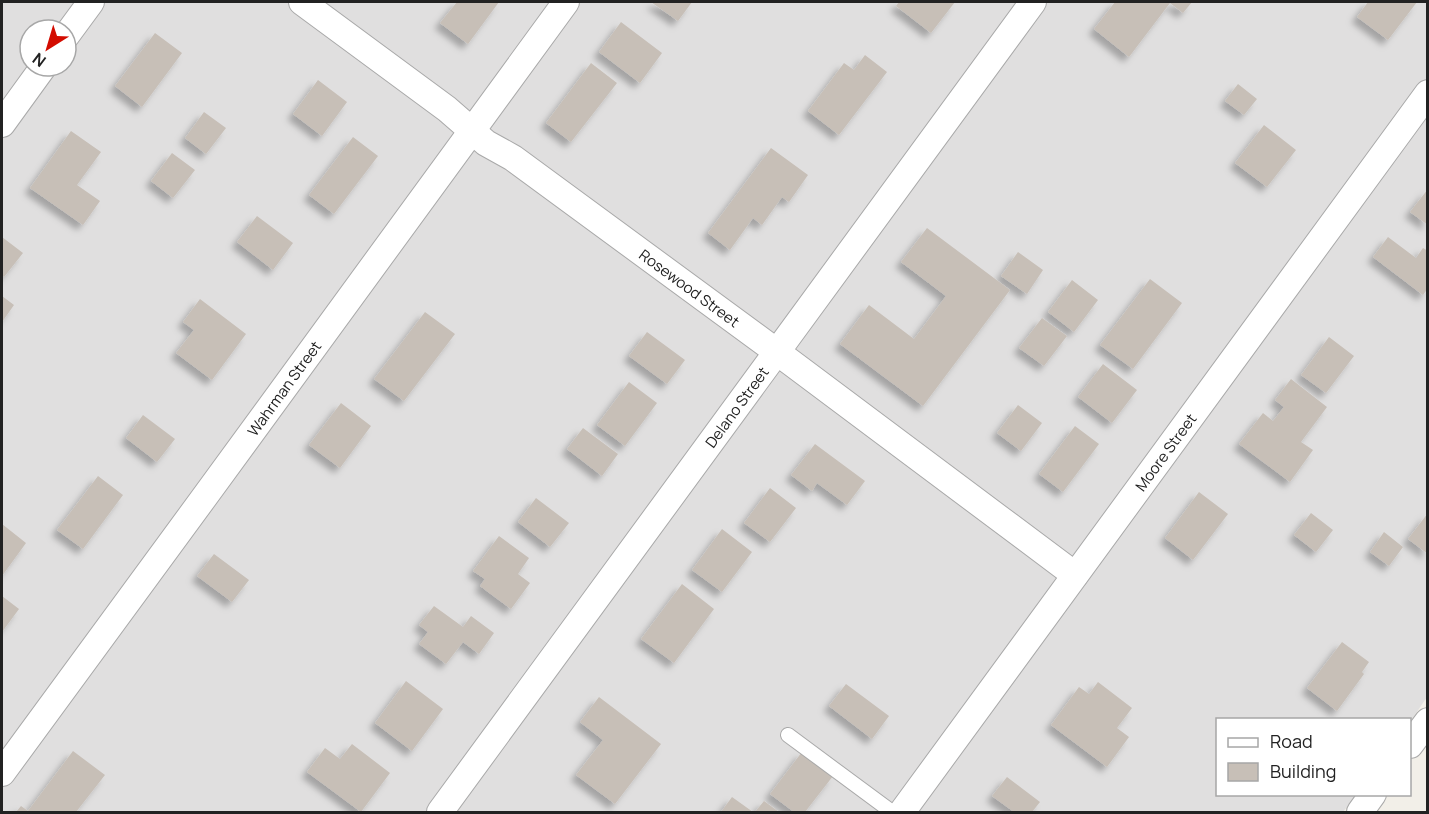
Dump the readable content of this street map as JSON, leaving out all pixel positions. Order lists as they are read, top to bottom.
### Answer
{
  "streets": {
    "street": [
      "Rosewood Street",
      "Wahrman Street",
      "Delano Street",
      "Moore Street"
    ]
  },
  "crossings": [
    ["Rosewood Street", "Wahrman Street"],
    ["Rosewood Street", "Delano Street"],
    ["Rosewood Street", "Moore Street"]
  ],
  "legend": ["Road", "Building"],
  "north": "bottom left"
}
